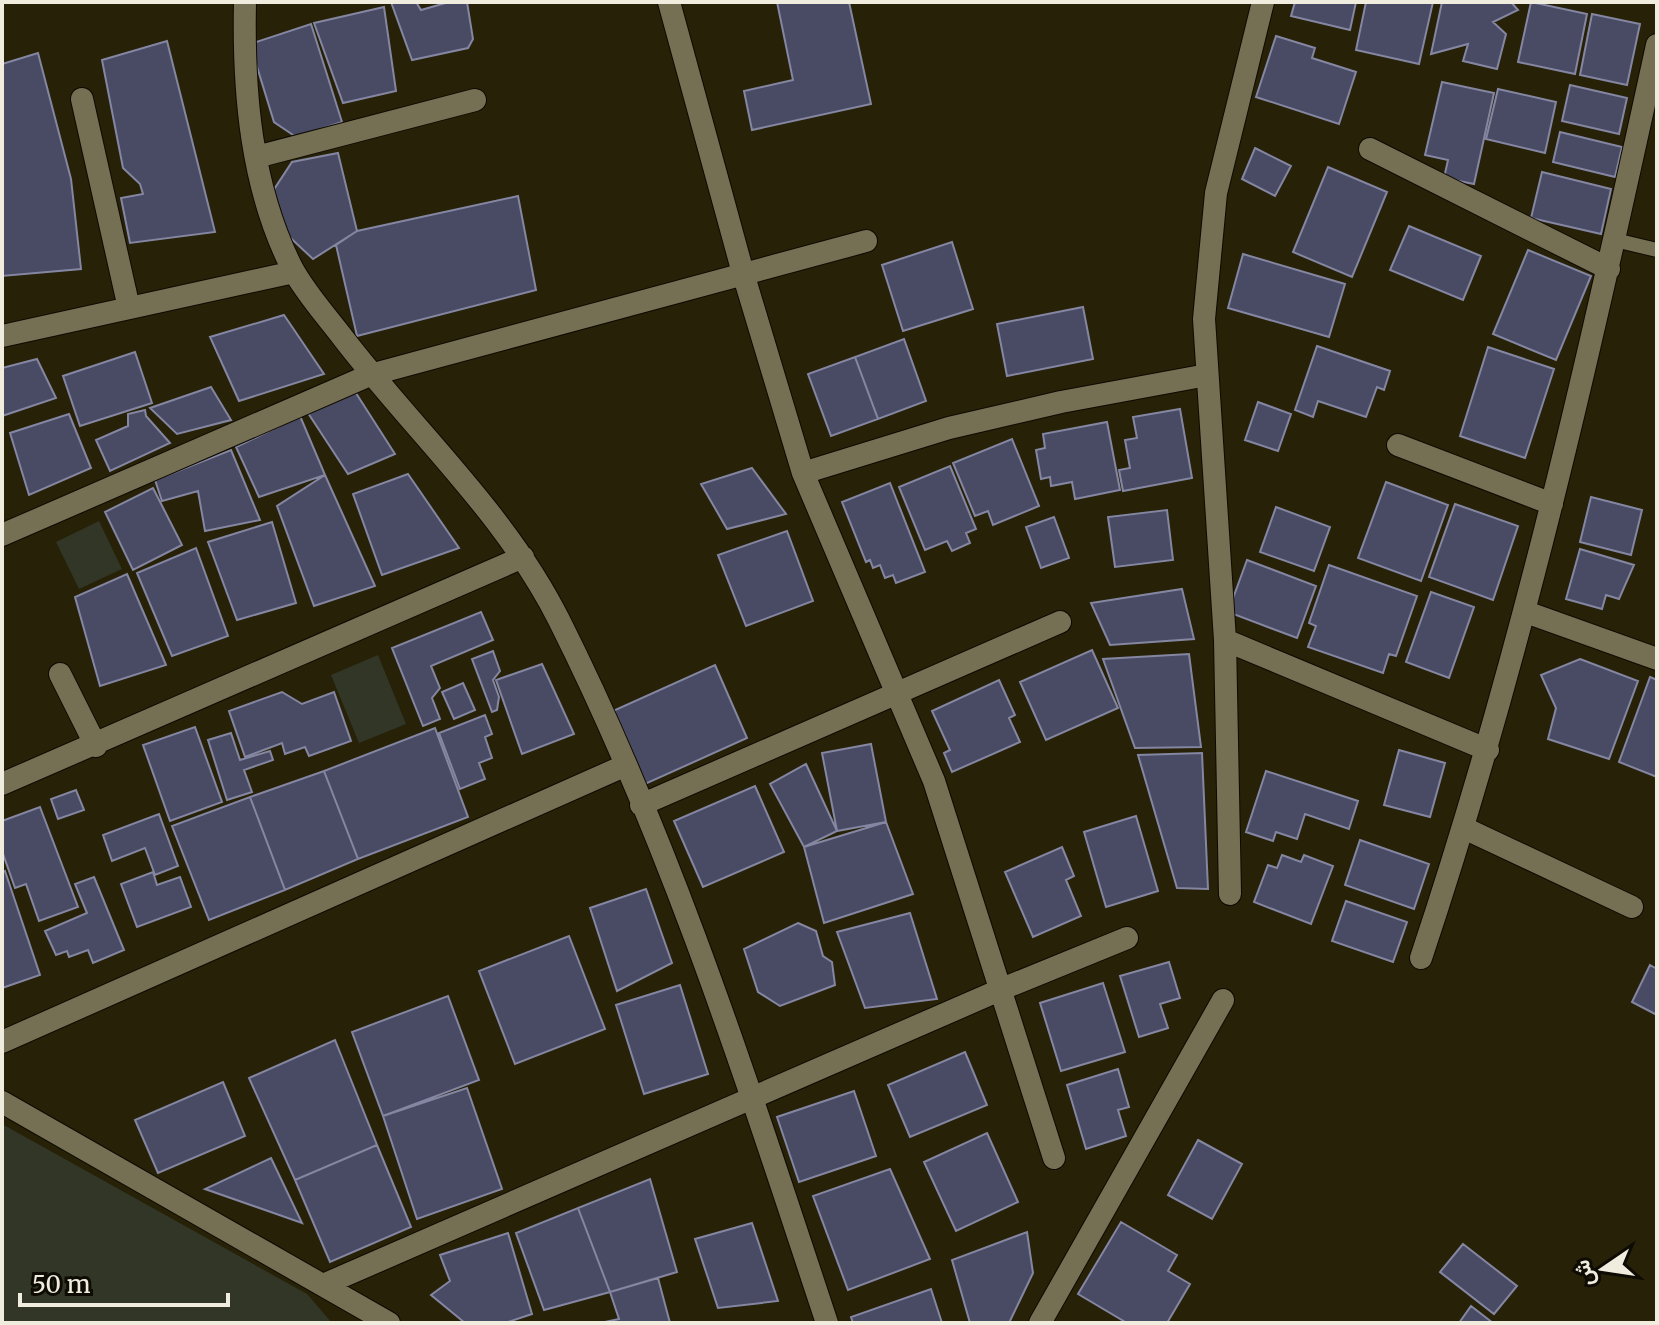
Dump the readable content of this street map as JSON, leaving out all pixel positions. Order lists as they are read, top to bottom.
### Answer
{
  "scale_bar": "50 m",
  "north": "left"
}
